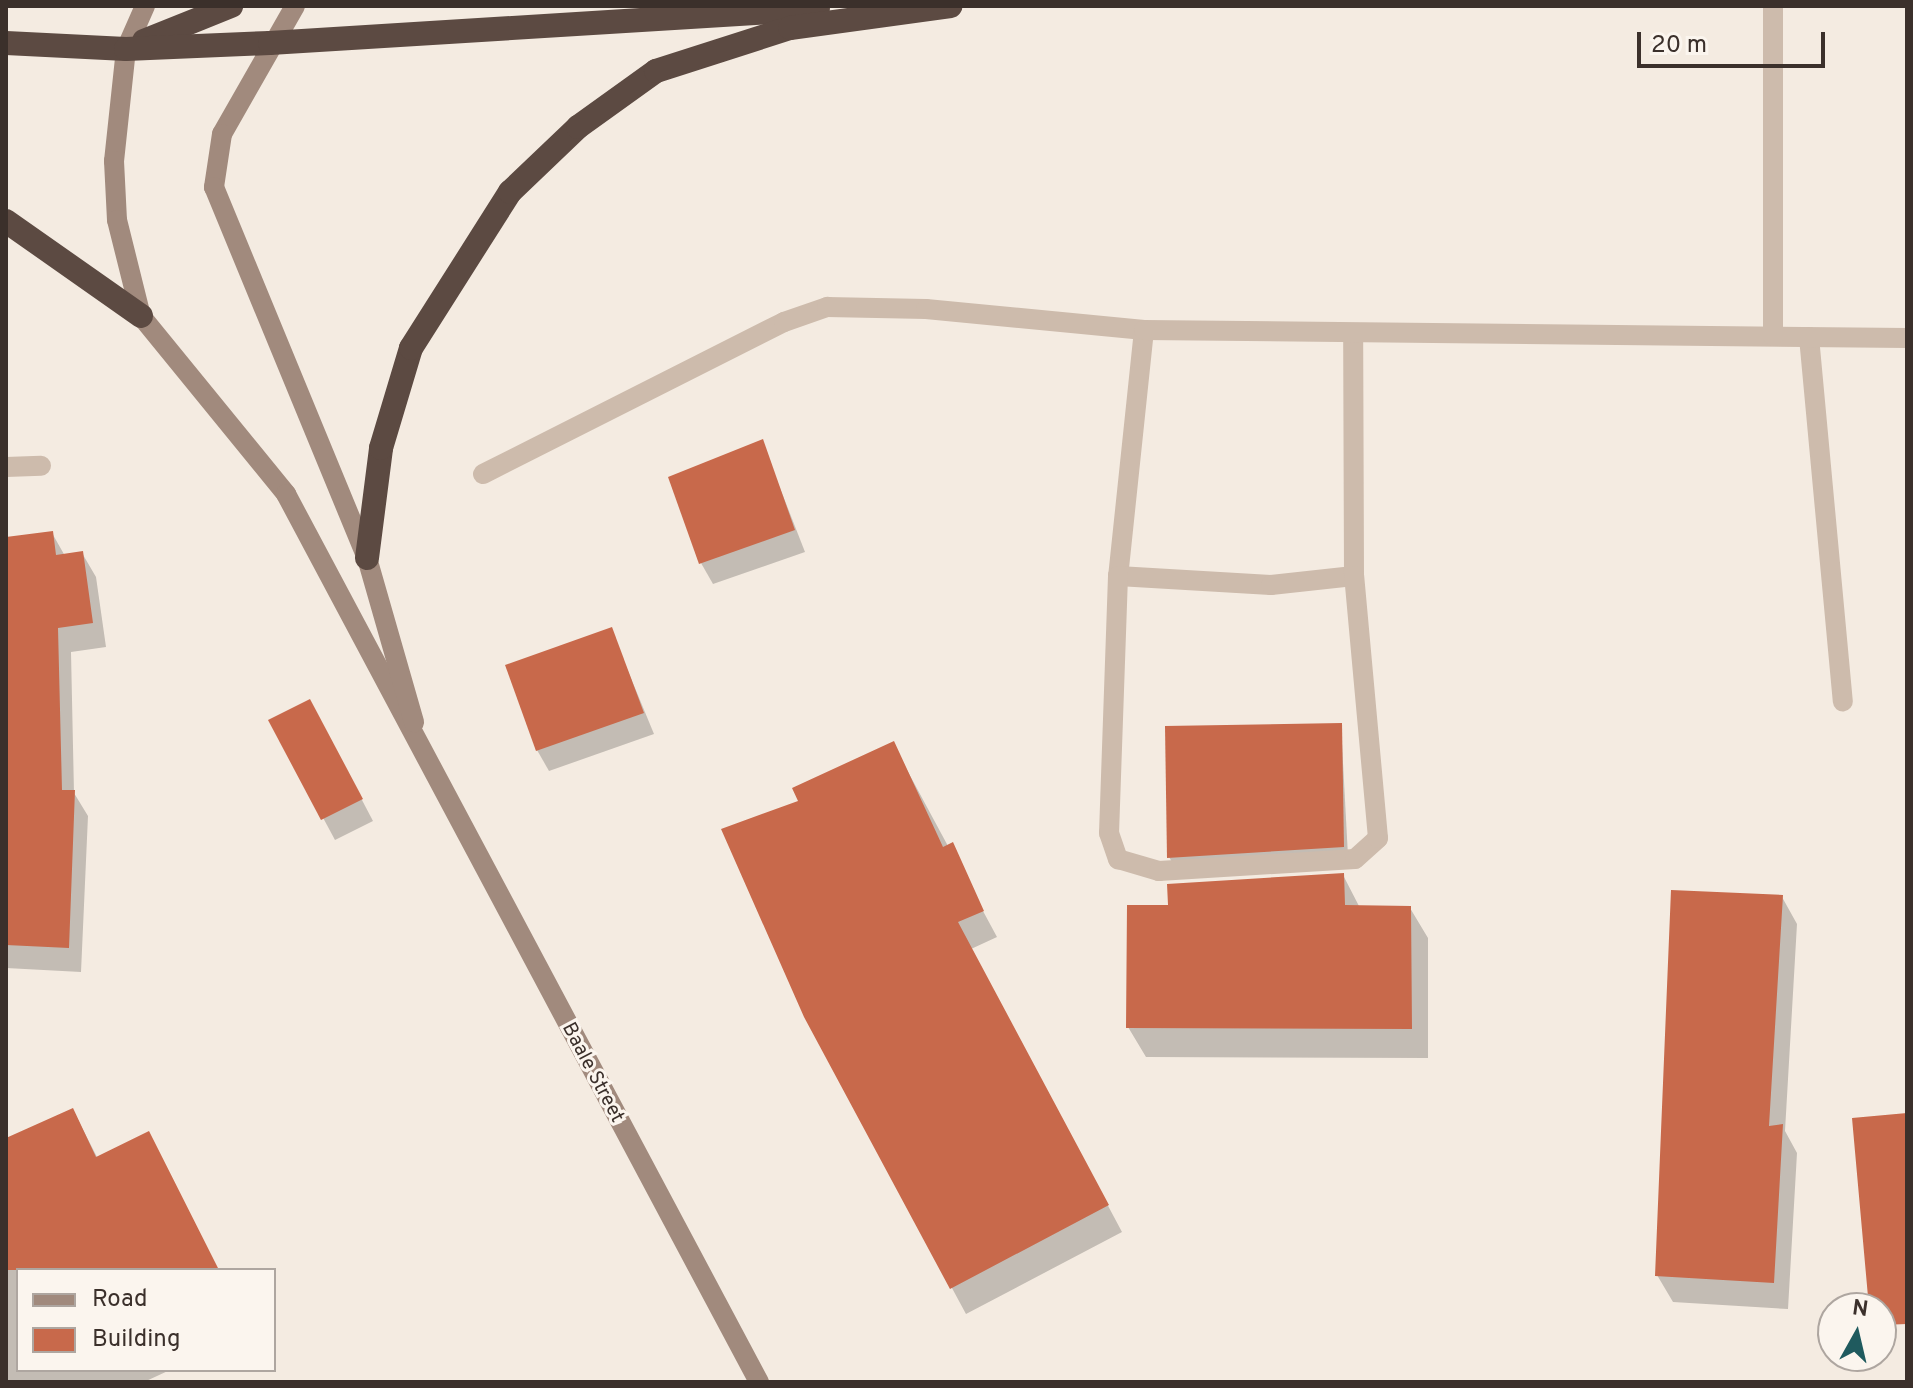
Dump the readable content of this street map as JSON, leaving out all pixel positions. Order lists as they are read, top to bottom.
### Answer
{
  "streets": {
    "street": ["Baale Street"]
  },
  "legend": ["Road", "Building"],
  "scale_bar": "20 m",
  "north": "top"
}
